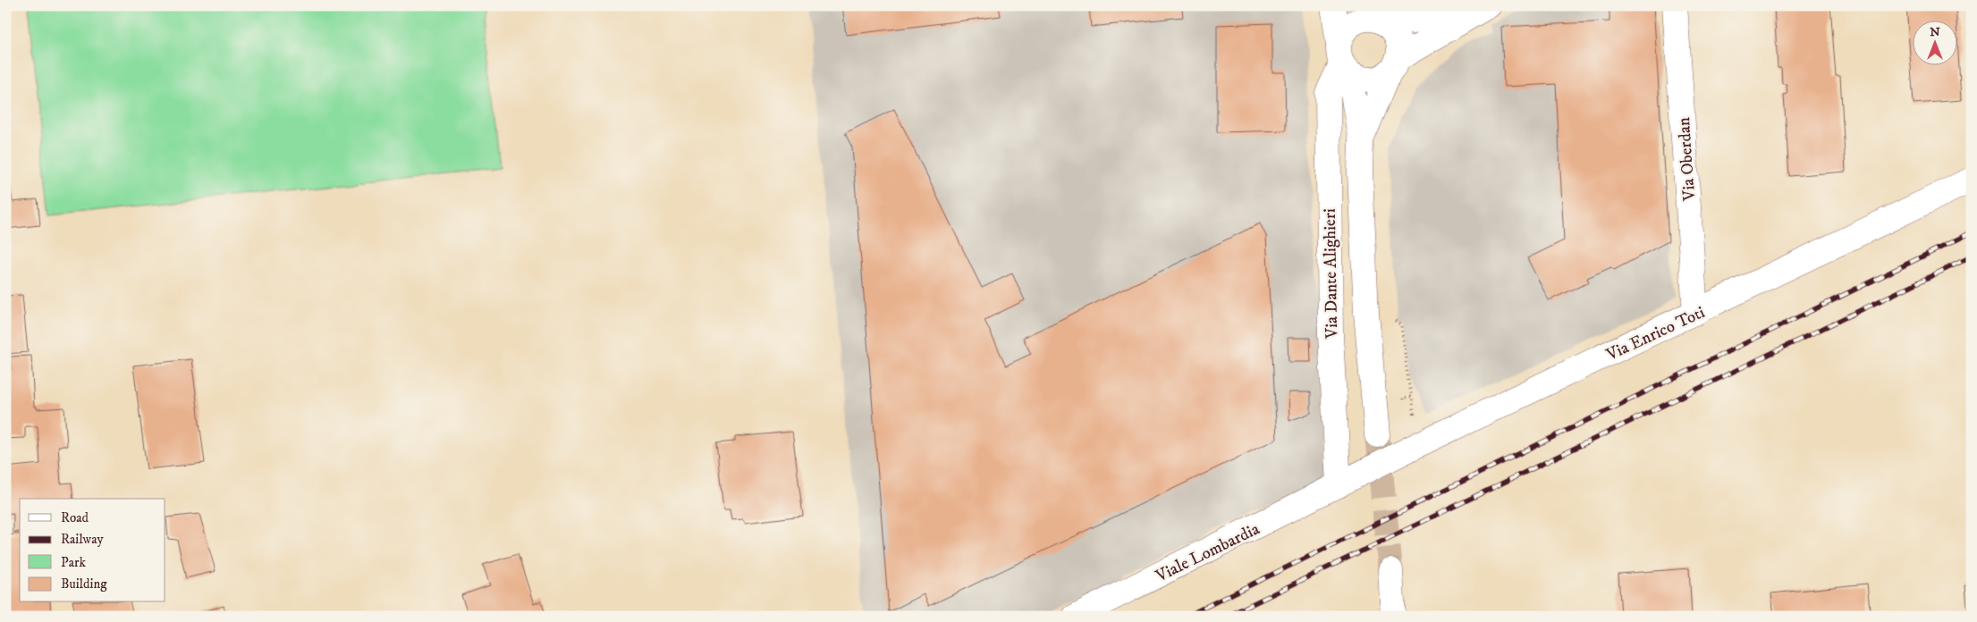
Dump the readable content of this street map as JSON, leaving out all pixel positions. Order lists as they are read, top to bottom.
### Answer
{
  "streets": {
    "street": [
      "Via Oberdan",
      "Via Dante Alighieri",
      "Via Enrico Toti",
      "Viale Lombardia"
    ]
  },
  "crossings": [
    ["Via Oberdan", "Via Enrico Toti"],
    ["Via Dante Alighieri", "Via Enrico Toti"],
    ["Via Dante Alighieri", "Viale Lombardia"],
    ["Via Enrico Toti", "Viale Lombardia"]
  ],
  "legend": [
    "Road",
    "Railway",
    "Park",
    "Building"
  ],
  "north": "top"
}
